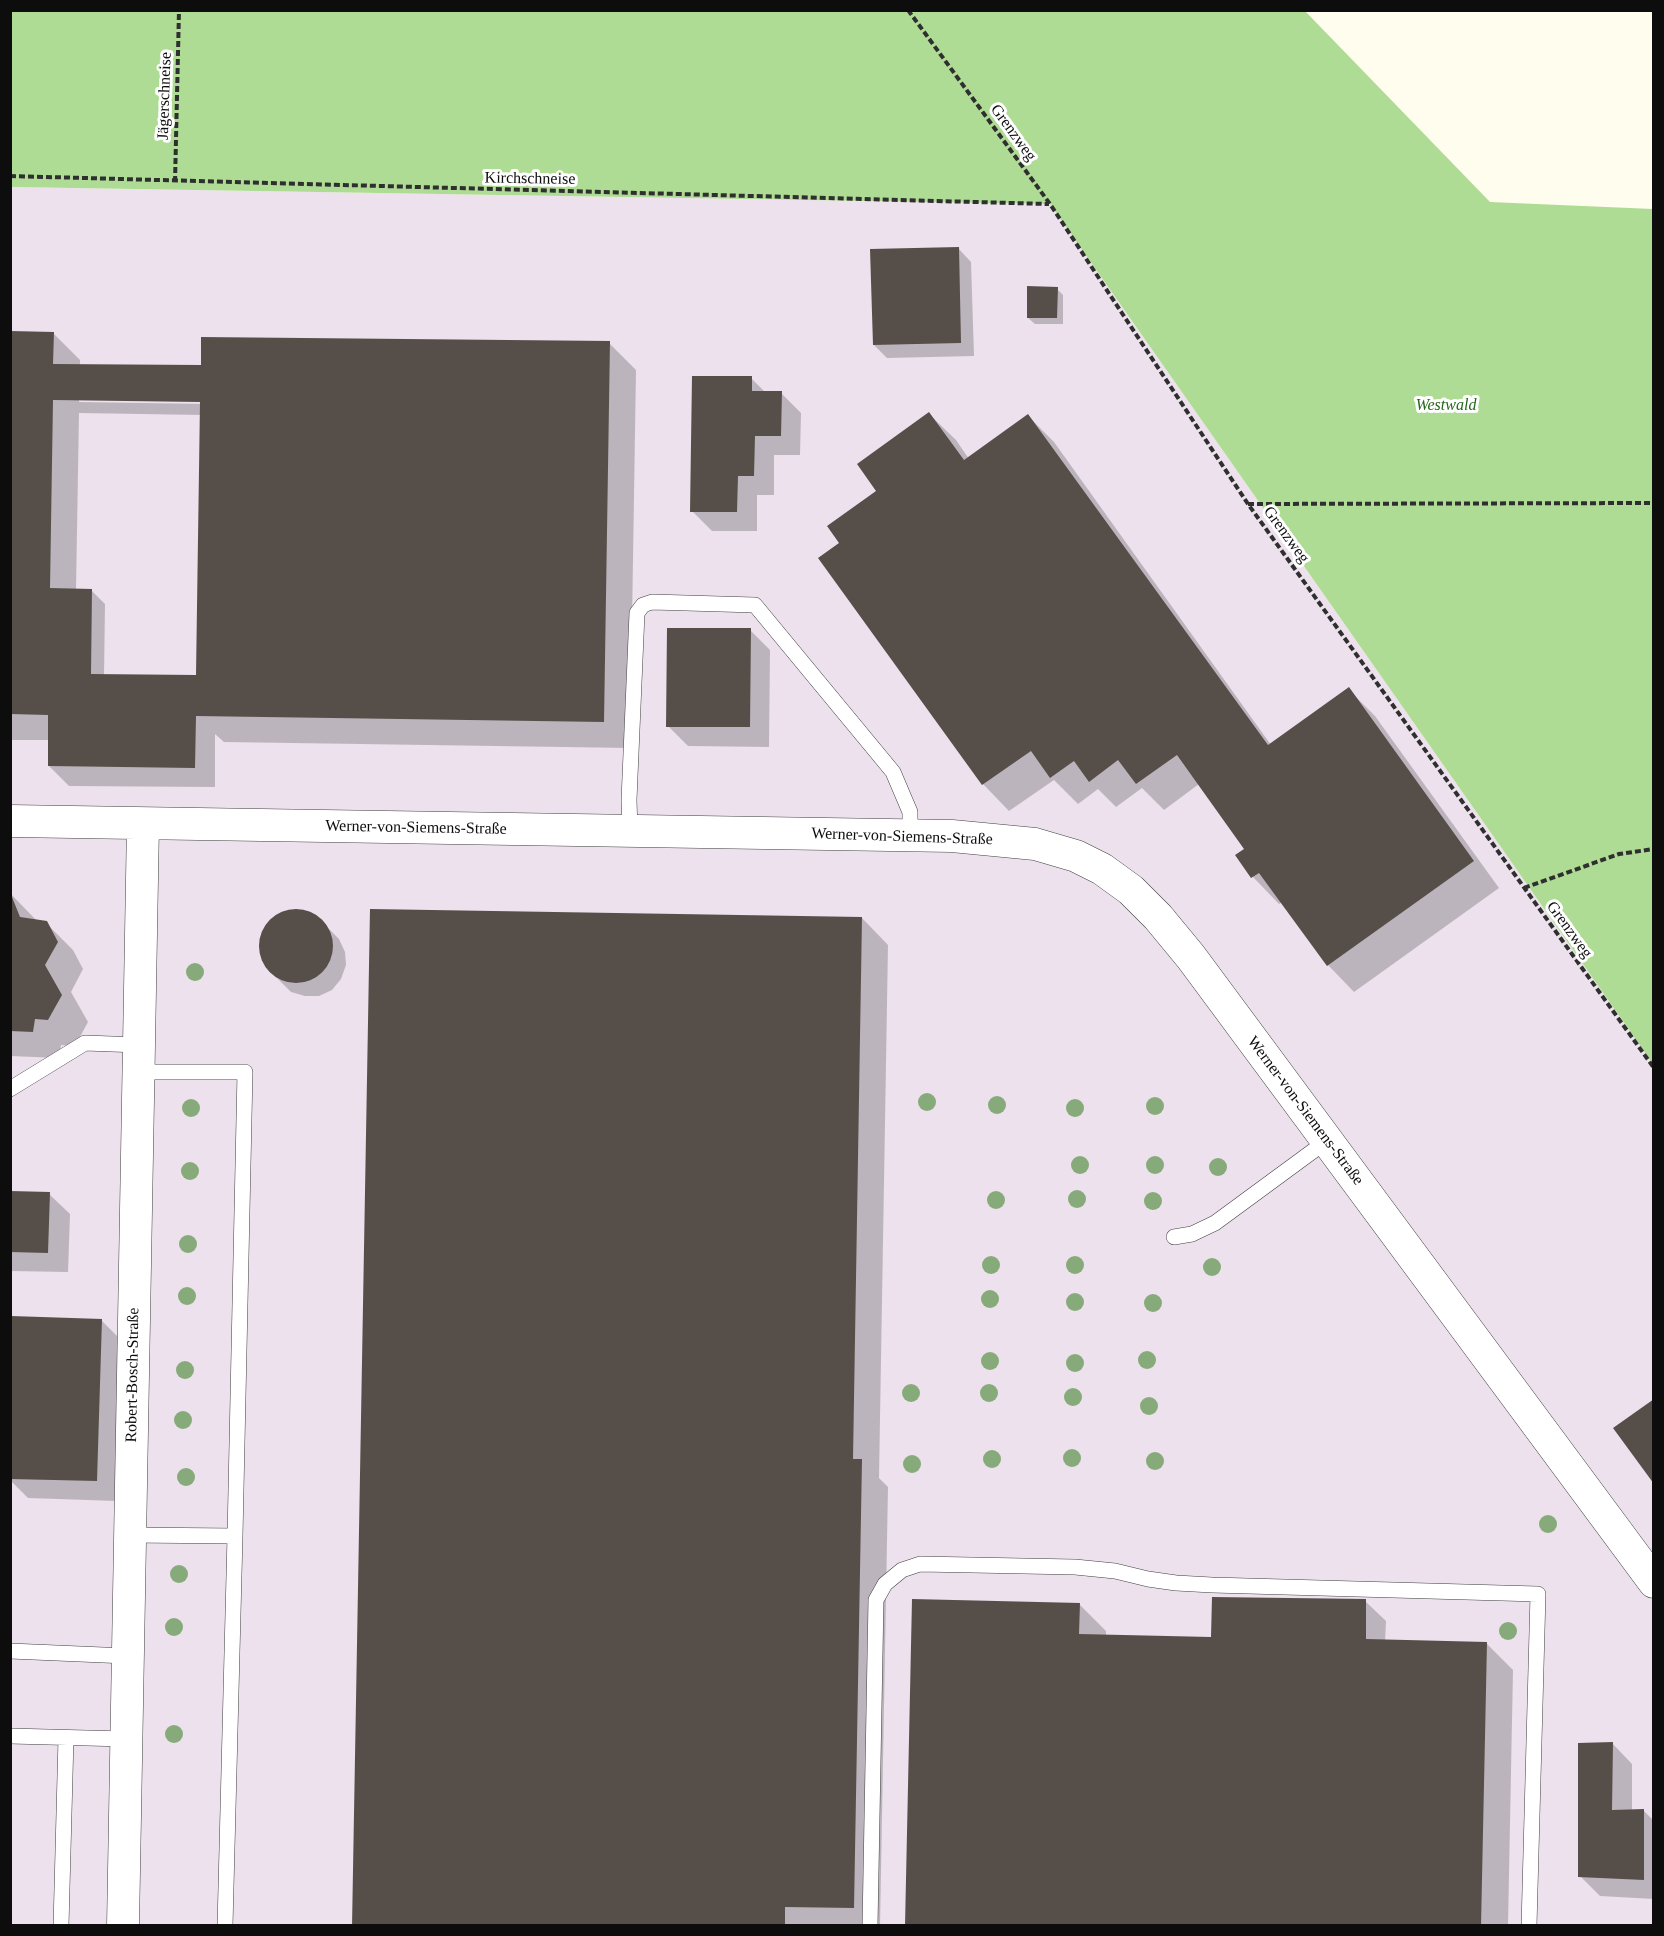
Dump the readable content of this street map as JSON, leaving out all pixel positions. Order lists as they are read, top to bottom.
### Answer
{
  "streets": {
    "street": ["Werner-von-Siemens-Straße", "Robert-Bosch-Straße"],
    "path": ["Jägerschneise", "Grenzweg", "Kirchschneise"]
  },
  "crossings": [
    ["Jägerschneise", "Kirchschneise"],
    ["Grenzweg", "Kirchschneise"],
    ["Werner-von-Siemens-Straße", "Robert-Bosch-Straße"]
  ],
  "parks": ["Westwald"]
}
